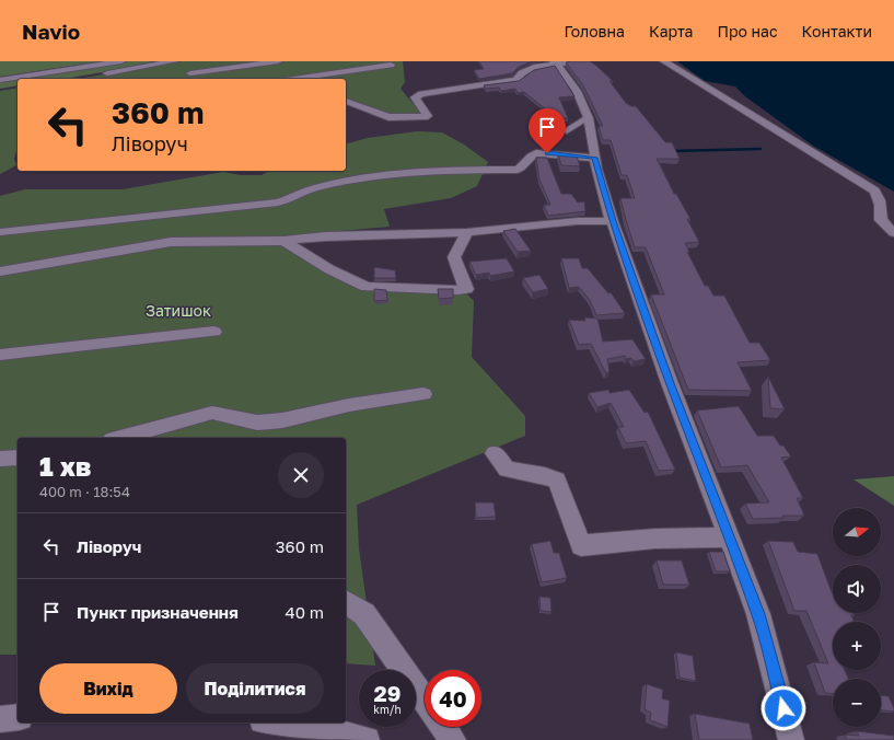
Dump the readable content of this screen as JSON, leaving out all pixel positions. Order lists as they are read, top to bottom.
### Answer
{
  "parks": ["Затишок"],
  "north": "right",
  "page": {
    "header": "Navio",
    "nav": [
      "Головна",
      "Карта",
      "Про нас",
      "Контакти"
    ],
    "turn": ["360 m", "Ліворуч"],
    "heading": ["1 хв", "400 m · 18:54"],
    "map_buttons": ["+", "−"],
    "list": [
      {
        "name": "Ліворуч",
        "value": "360 m"
      },
      {
        "name": "Пункт призначення",
        "value": "40 m"
      }
    ],
    "buttons": ["Вихід", "Поділитися"],
    "speed": "29 km/h",
    "limit": "40"
  }
}
